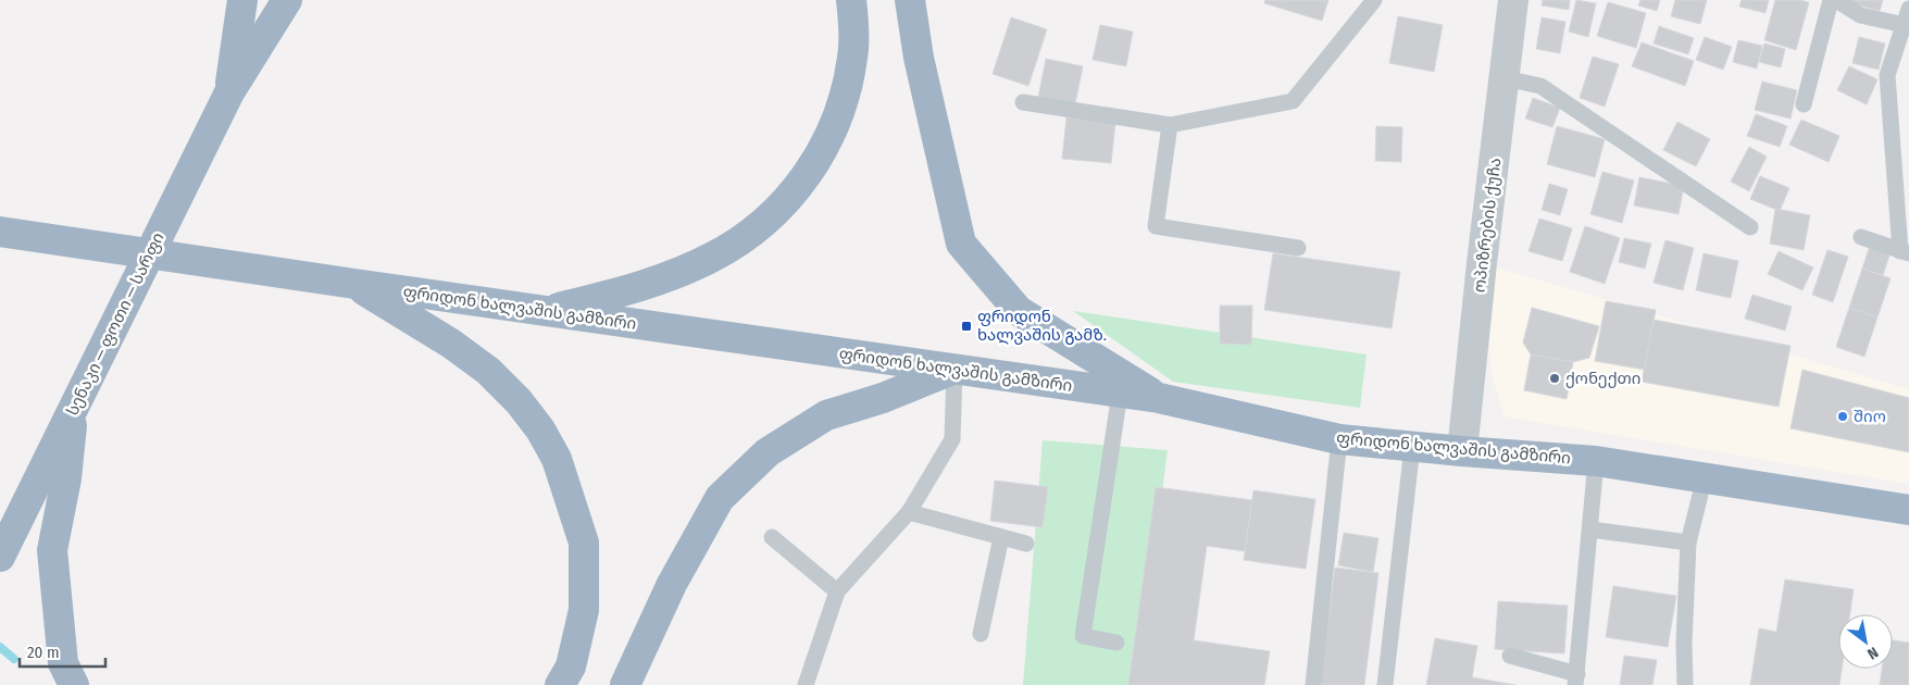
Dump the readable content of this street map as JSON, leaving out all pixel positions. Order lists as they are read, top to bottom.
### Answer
{
  "streets": {
    "highway": ["ფრიდონ ხალვაშის გამზირი", "სენაკი — ფოთი — სარფი"],
    "street": ["ოპიზრების ქუჩა"]
  },
  "crossings": [
    ["ოპიზრების ქუჩა", "ფრიდონ ხალვაშის გამზირი"]
  ],
  "places": {
    "transit": ["ფრიდონ ხალვაშის გამზ."],
    "other": ["ქონექთი", "შიო"]
  },
  "scale_bar": "20 m",
  "north": "bottom right"
}
